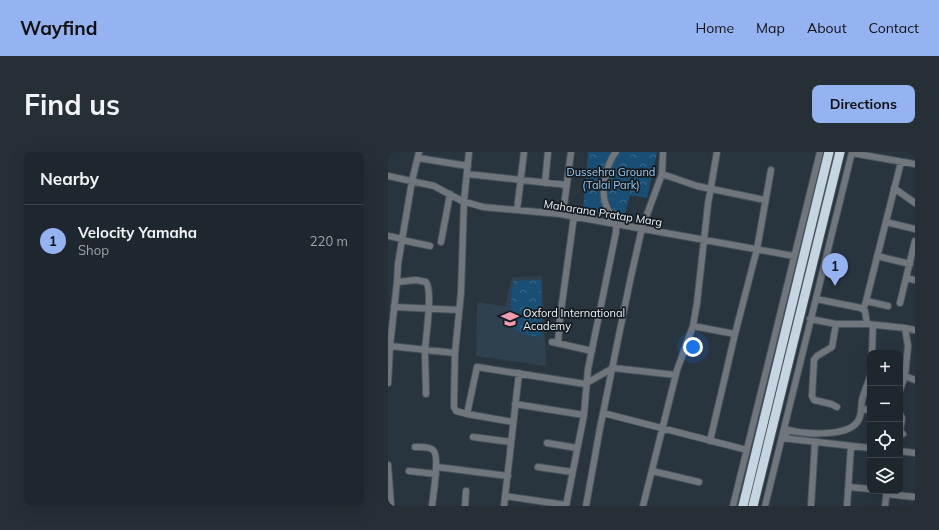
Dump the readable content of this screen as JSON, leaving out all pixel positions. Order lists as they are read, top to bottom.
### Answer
{
  "streets": {
    "street": ["Maharana Pratap Marg"]
  },
  "parks": ["Dussehra Ground (Talai Park)"],
  "places": {
    "school or university": ["Oxford International Academy"]
  },
  "page": {
    "header": "Wayfind",
    "nav": [
      "Home",
      "Map",
      "About",
      "Contact"
    ],
    "buttons": "Directions",
    "title": "Find us",
    "heading": "Nearby",
    "list": [
      {
        "mark": "1",
        "name": "Velocity Yamaha",
        "note": "Shop",
        "value": "220 m"
      }
    ],
    "pins": "1",
    "map_buttons": ["+", "−"]
  }
}
